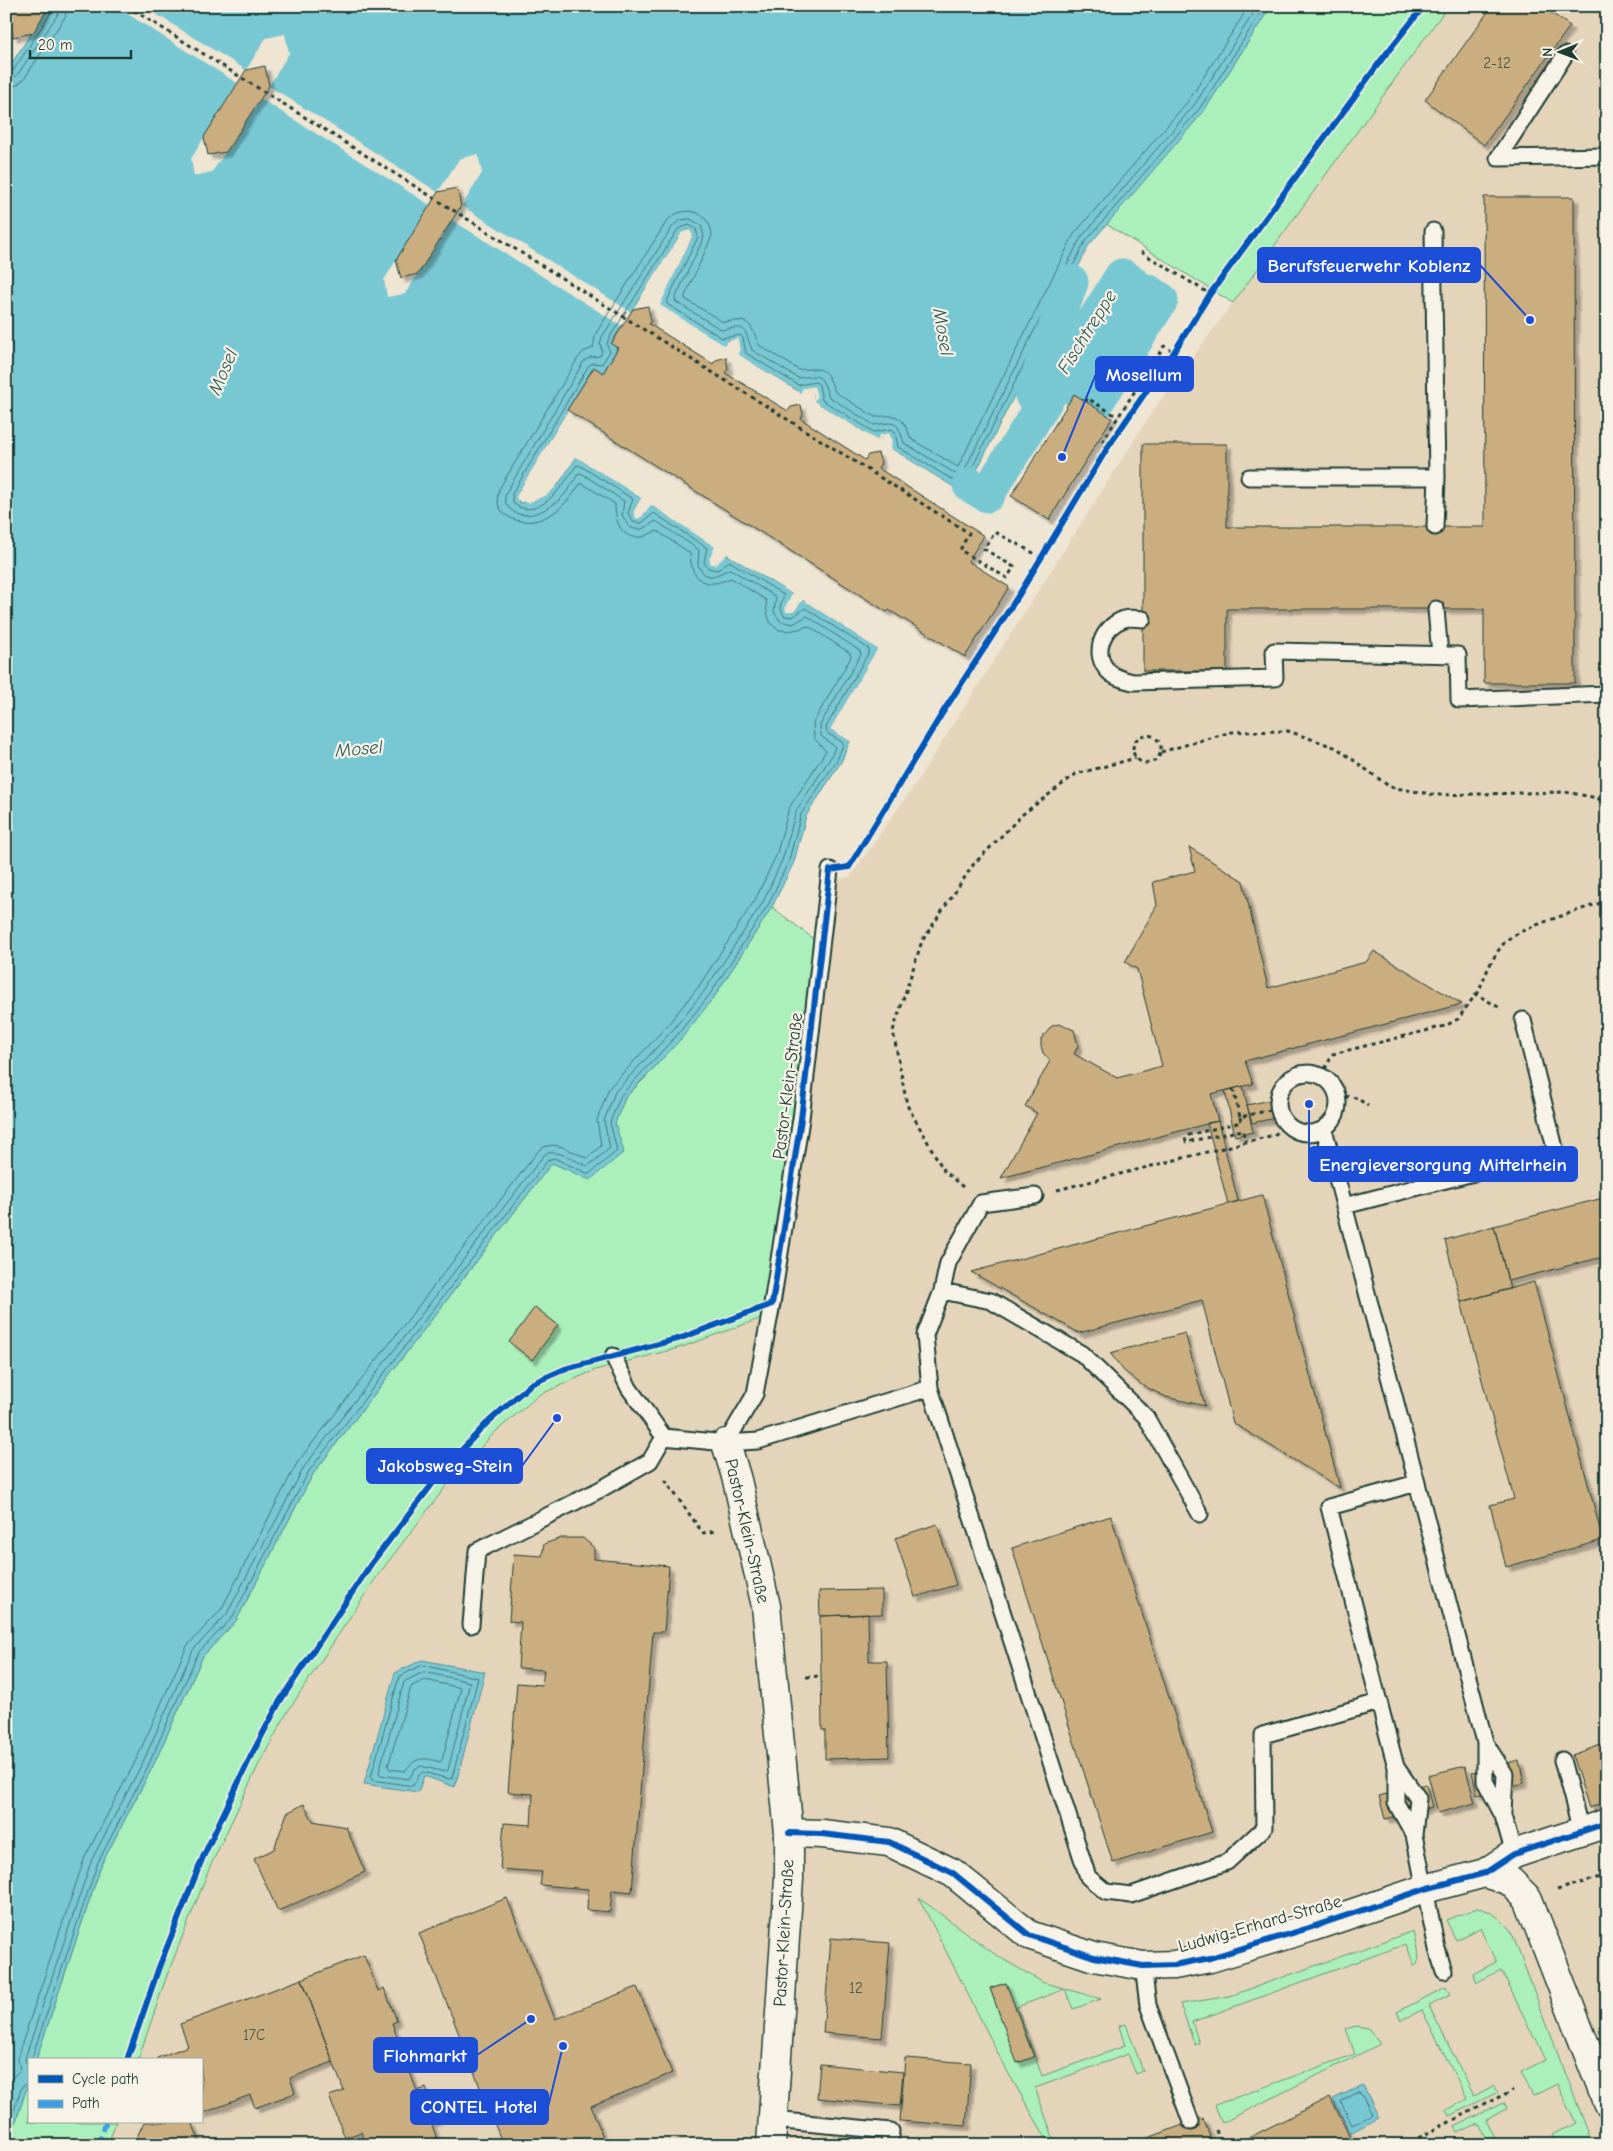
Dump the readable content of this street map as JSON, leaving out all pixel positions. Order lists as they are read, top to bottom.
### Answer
{
  "streets": {
    "street": ["Pastor-Klein-Straße", "Ludwig-Erhard-Straße"]
  },
  "crossings": [
    ["Pastor-Klein-Straße", "Ludwig-Erhard-Straße"]
  ],
  "water": ["Mosel", "Fischtreppe"],
  "places": [
    "Berufsfeuerwehr Koblenz",
    "Mosellum",
    "Energieversorgung Mittelrhein",
    "Jakobsweg-Stein",
    "Flohmarkt",
    "CONTEL Hotel"
  ],
  "house_numbers": ["2-12", "12", "17C"],
  "legend": ["Cycle path", "Path"],
  "scale_bar": "20 m",
  "north": "left"
}
